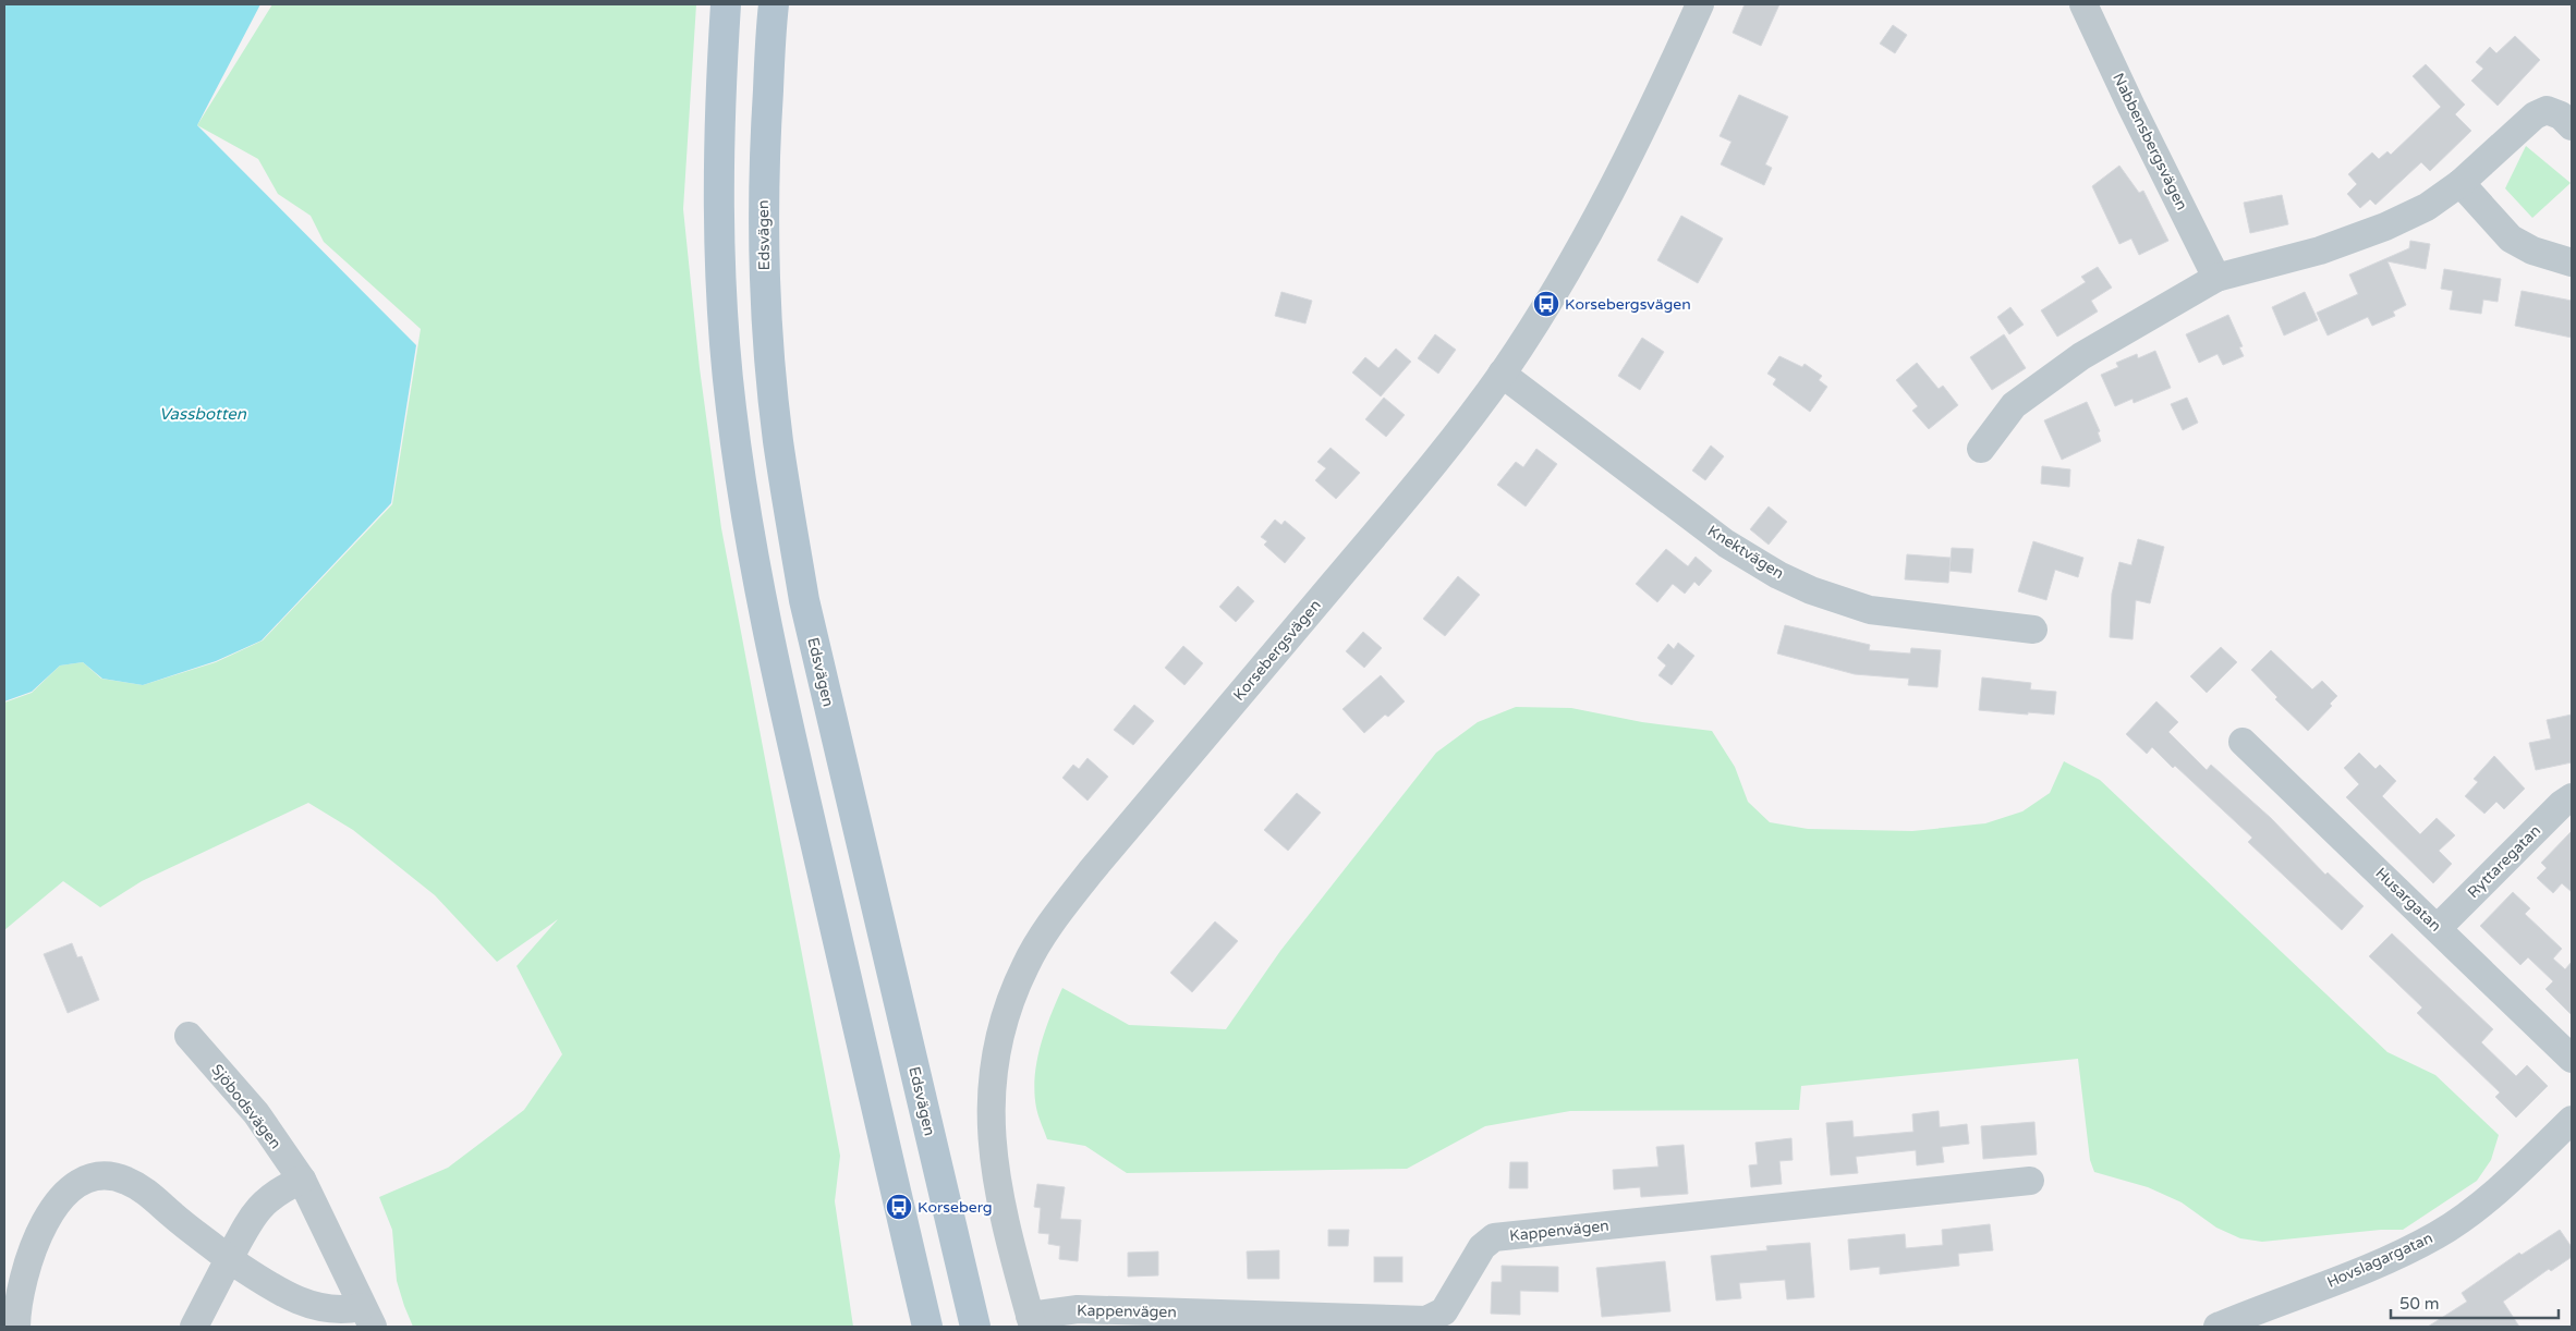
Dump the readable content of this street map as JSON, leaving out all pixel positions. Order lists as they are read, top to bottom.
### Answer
{
  "streets": {
    "main road": ["Edsvägen"],
    "street": [
      "Nabbensbergsvägen",
      "Knektvägen",
      "Korsebergsvägen",
      "Ryttaregatan",
      "Husargatan",
      "Sjöbodsvägen",
      "Kappenvägen",
      "Hovslagargatan"
    ]
  },
  "crossings": [
    ["Knektvägen", "Korsebergsvägen"],
    ["Korsebergsvägen", "Kappenvägen"],
    ["Ryttaregatan", "Husargatan"]
  ],
  "water": ["Vassbotten"],
  "places": {
    "bus stop": ["Korsebergsvägen", "Korseberg"]
  },
  "scale_bar": "50 m"
}
